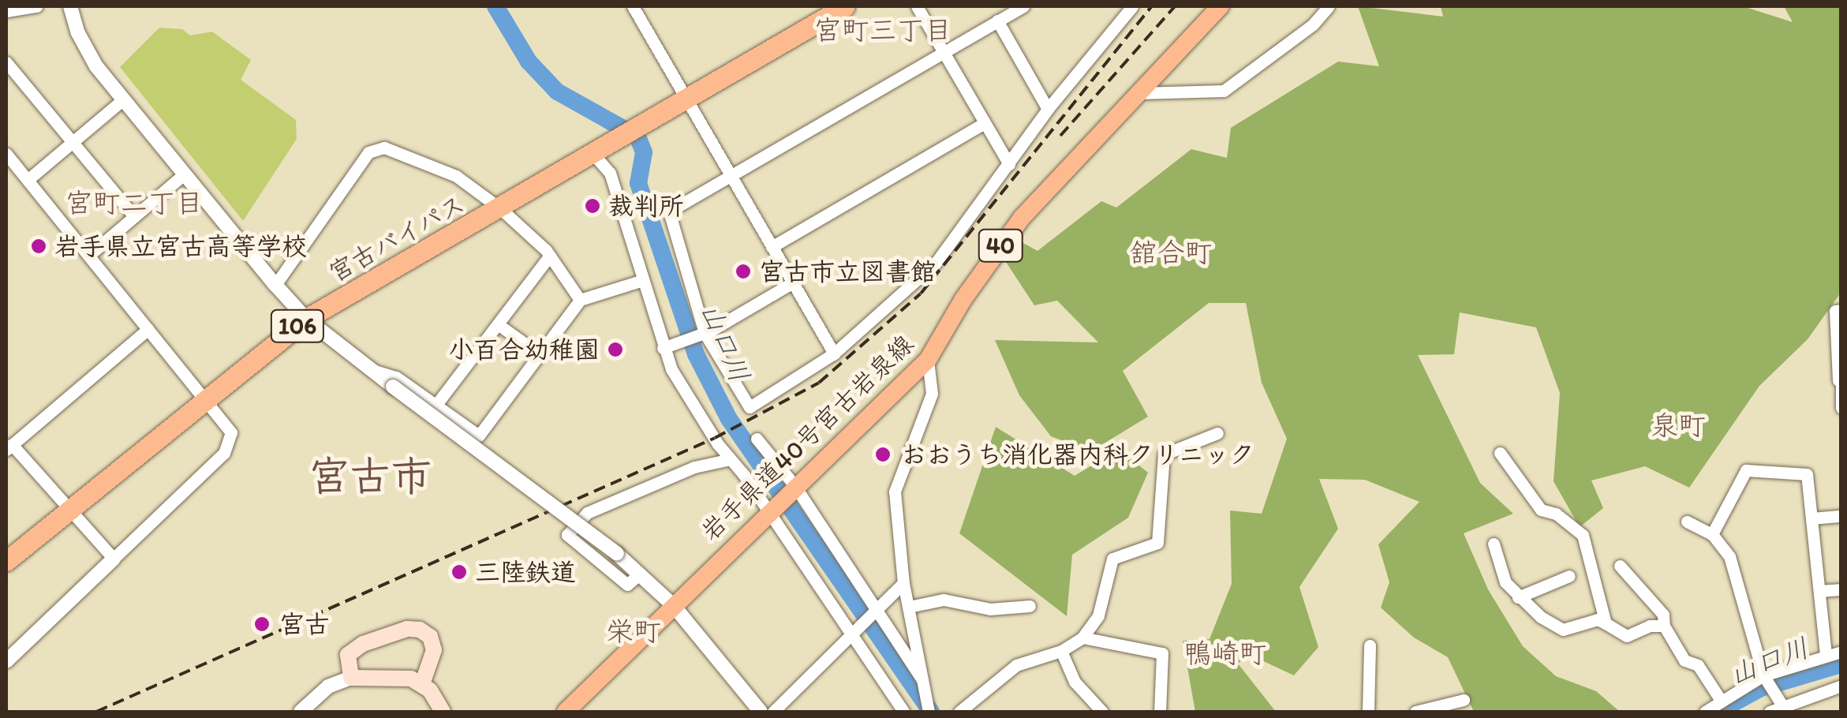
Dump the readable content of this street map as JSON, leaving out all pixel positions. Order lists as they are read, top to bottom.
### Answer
{
  "streets": {
    "highway": ["宮古バイパス", "106"],
    "main road": ["40", "岩手県道40号宮古岩泉線"]
  },
  "districts": [
    "宮町三丁目",
    "宮町二丁目",
    "舘合町",
    "泉町",
    "宮古市",
    "栄町",
    "鴨崎町"
  ],
  "water": ["山口川"],
  "places": [
    "裁判所",
    "岩手県立宮古高等学校",
    "宮古市立図書館",
    "小百合幼稚園",
    "おおうち消化器内科クリニック",
    "三陸鉄道",
    "宮古"
  ]
}
